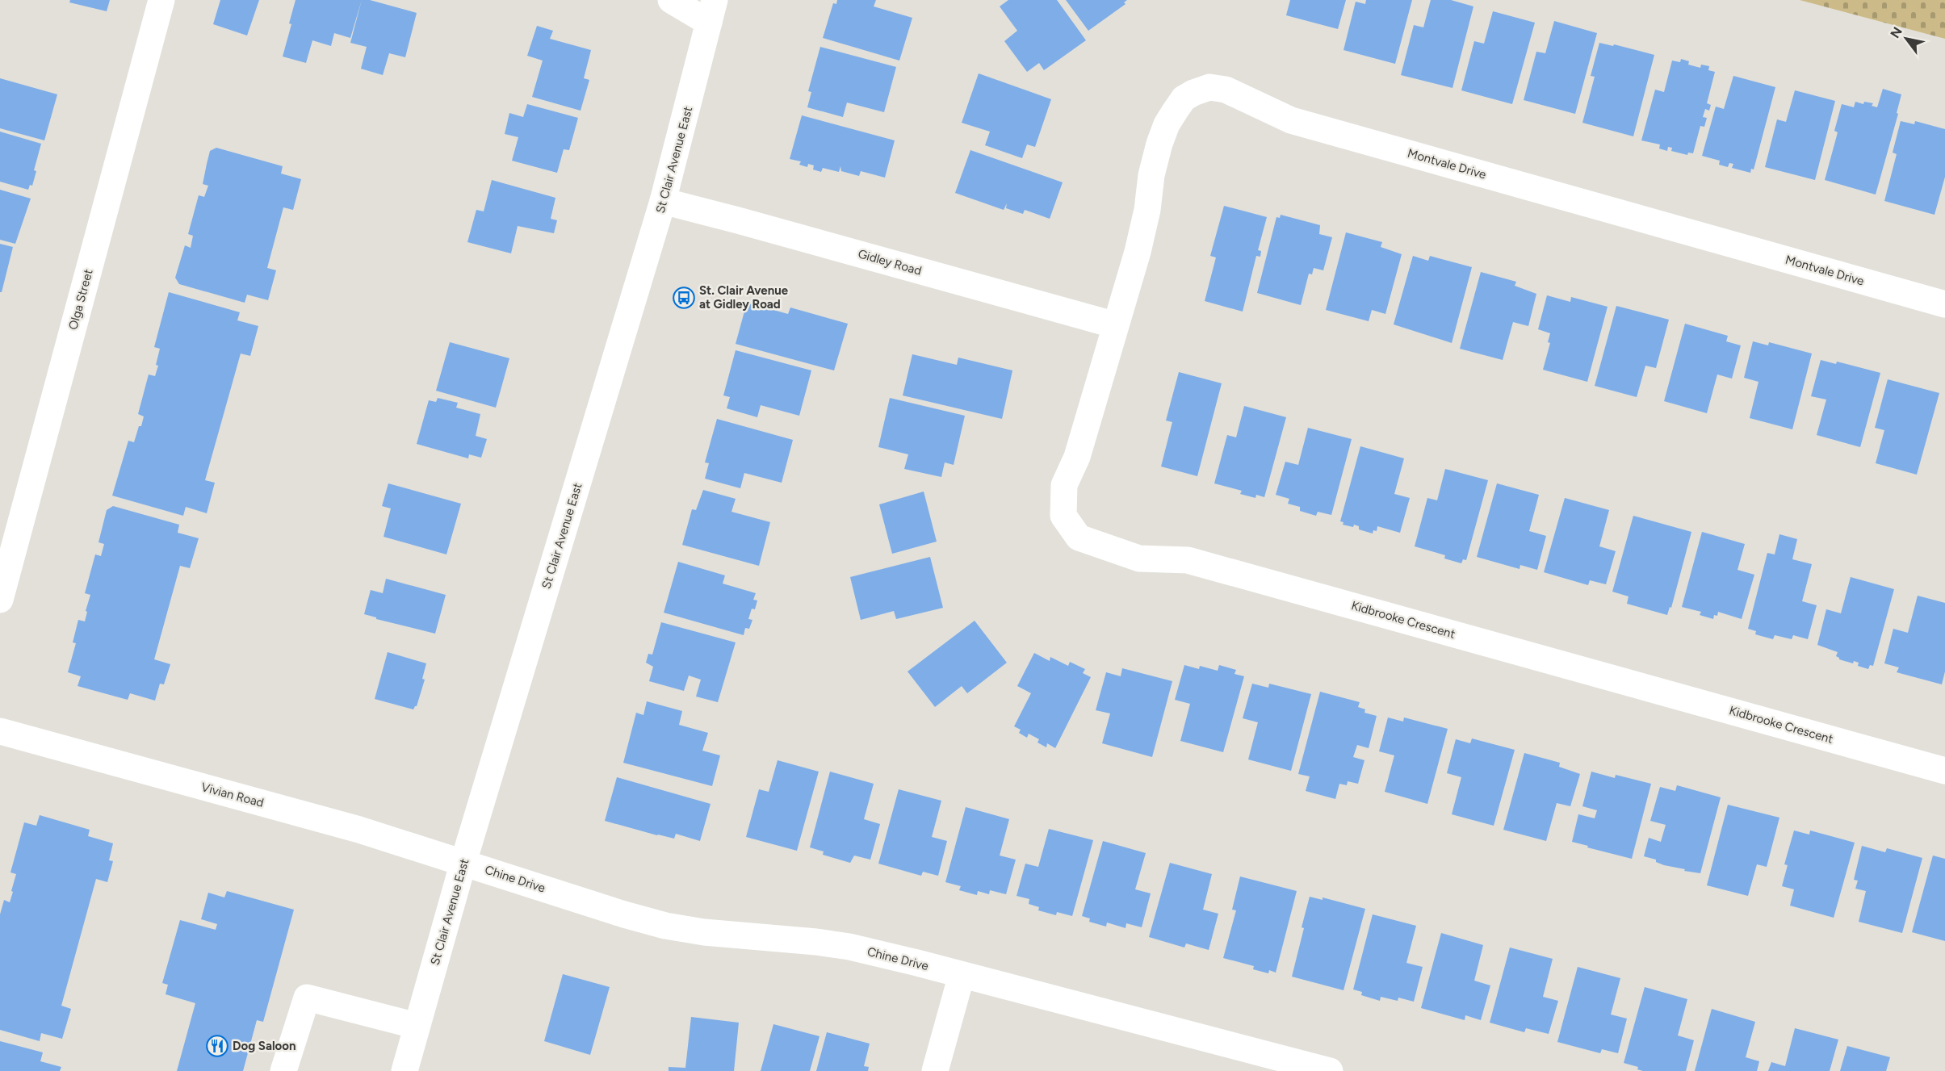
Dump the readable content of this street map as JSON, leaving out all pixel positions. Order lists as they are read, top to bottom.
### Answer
{
  "streets": {
    "street": [
      "St Clair Avenue East",
      "Montvale Drive",
      "Gidley Road",
      "Olga Street",
      "Kidbrooke Crescent",
      "Vivian Road",
      "Chine Drive"
    ]
  },
  "crossings": [
    ["St Clair Avenue East", "Gidley Road"],
    ["St Clair Avenue East", "Vivian Road"],
    ["St Clair Avenue East", "Chine Drive"],
    ["Montvale Drive", "Gidley Road"],
    ["Montvale Drive", "Kidbrooke Crescent"],
    ["Gidley Road", "Kidbrooke Crescent"],
    ["Vivian Road", "Chine Drive"]
  ],
  "places": {
    "bus stop": ["St. Clair Avenue at Gidley Road"],
    "restaurant": ["Dog Saloon"]
  },
  "north": "top left"
}
